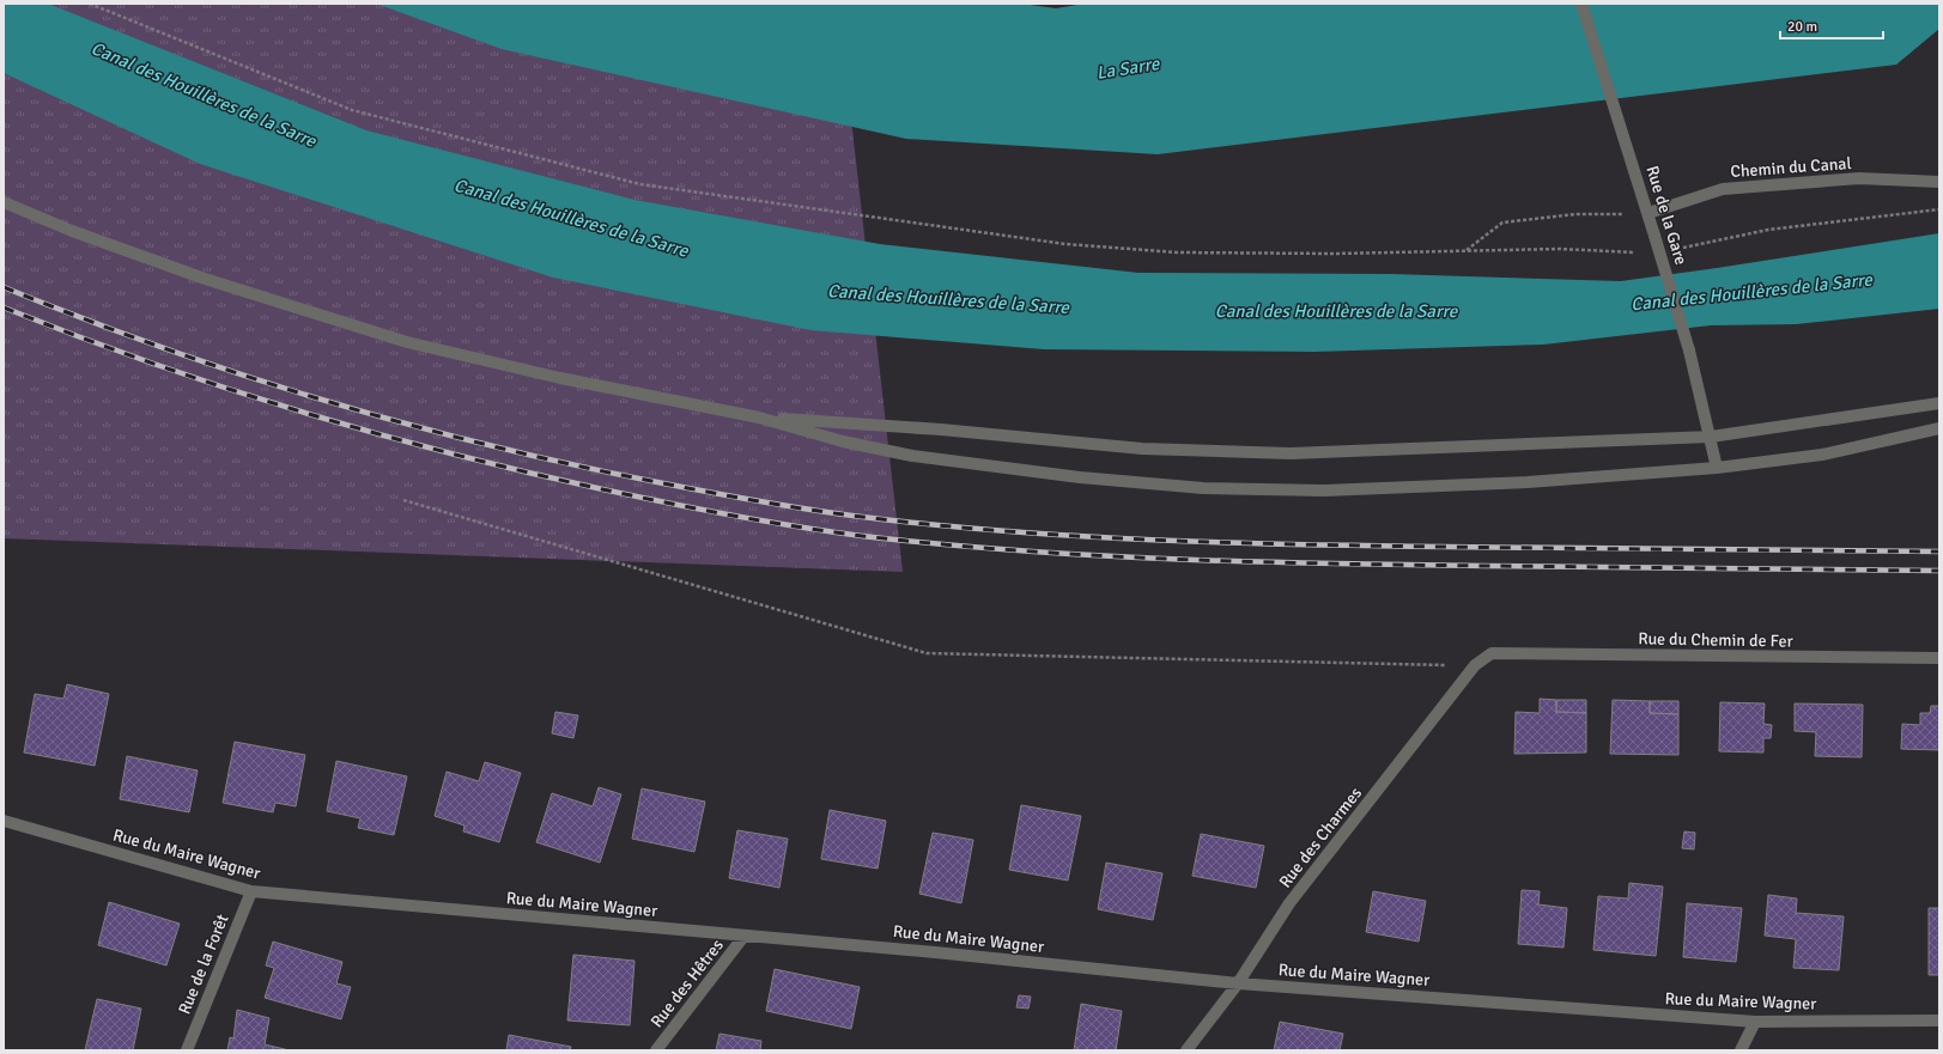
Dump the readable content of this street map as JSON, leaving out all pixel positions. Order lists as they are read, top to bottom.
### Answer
{
  "streets": {
    "street": [
      "Chemin du Canal",
      "Rue de la Gare",
      "Rue du Chemin de Fer",
      "Rue des Charmes",
      "Rue du Maire Wagner",
      "Rue de la Forêt",
      "Rue des Hêtres"
    ]
  },
  "crossings": [
    ["Chemin du Canal", "Rue de la Gare"],
    ["Rue du Chemin de Fer", "Rue des Charmes"],
    ["Rue des Charmes", "Rue du Maire Wagner"],
    ["Rue du Maire Wagner", "Rue de la Forêt"],
    ["Rue du Maire Wagner", "Rue des Hêtres"]
  ],
  "water": ["La Sarre", "Canal des Houillères de la Sarre"],
  "scale_bar": "20 m"
}
